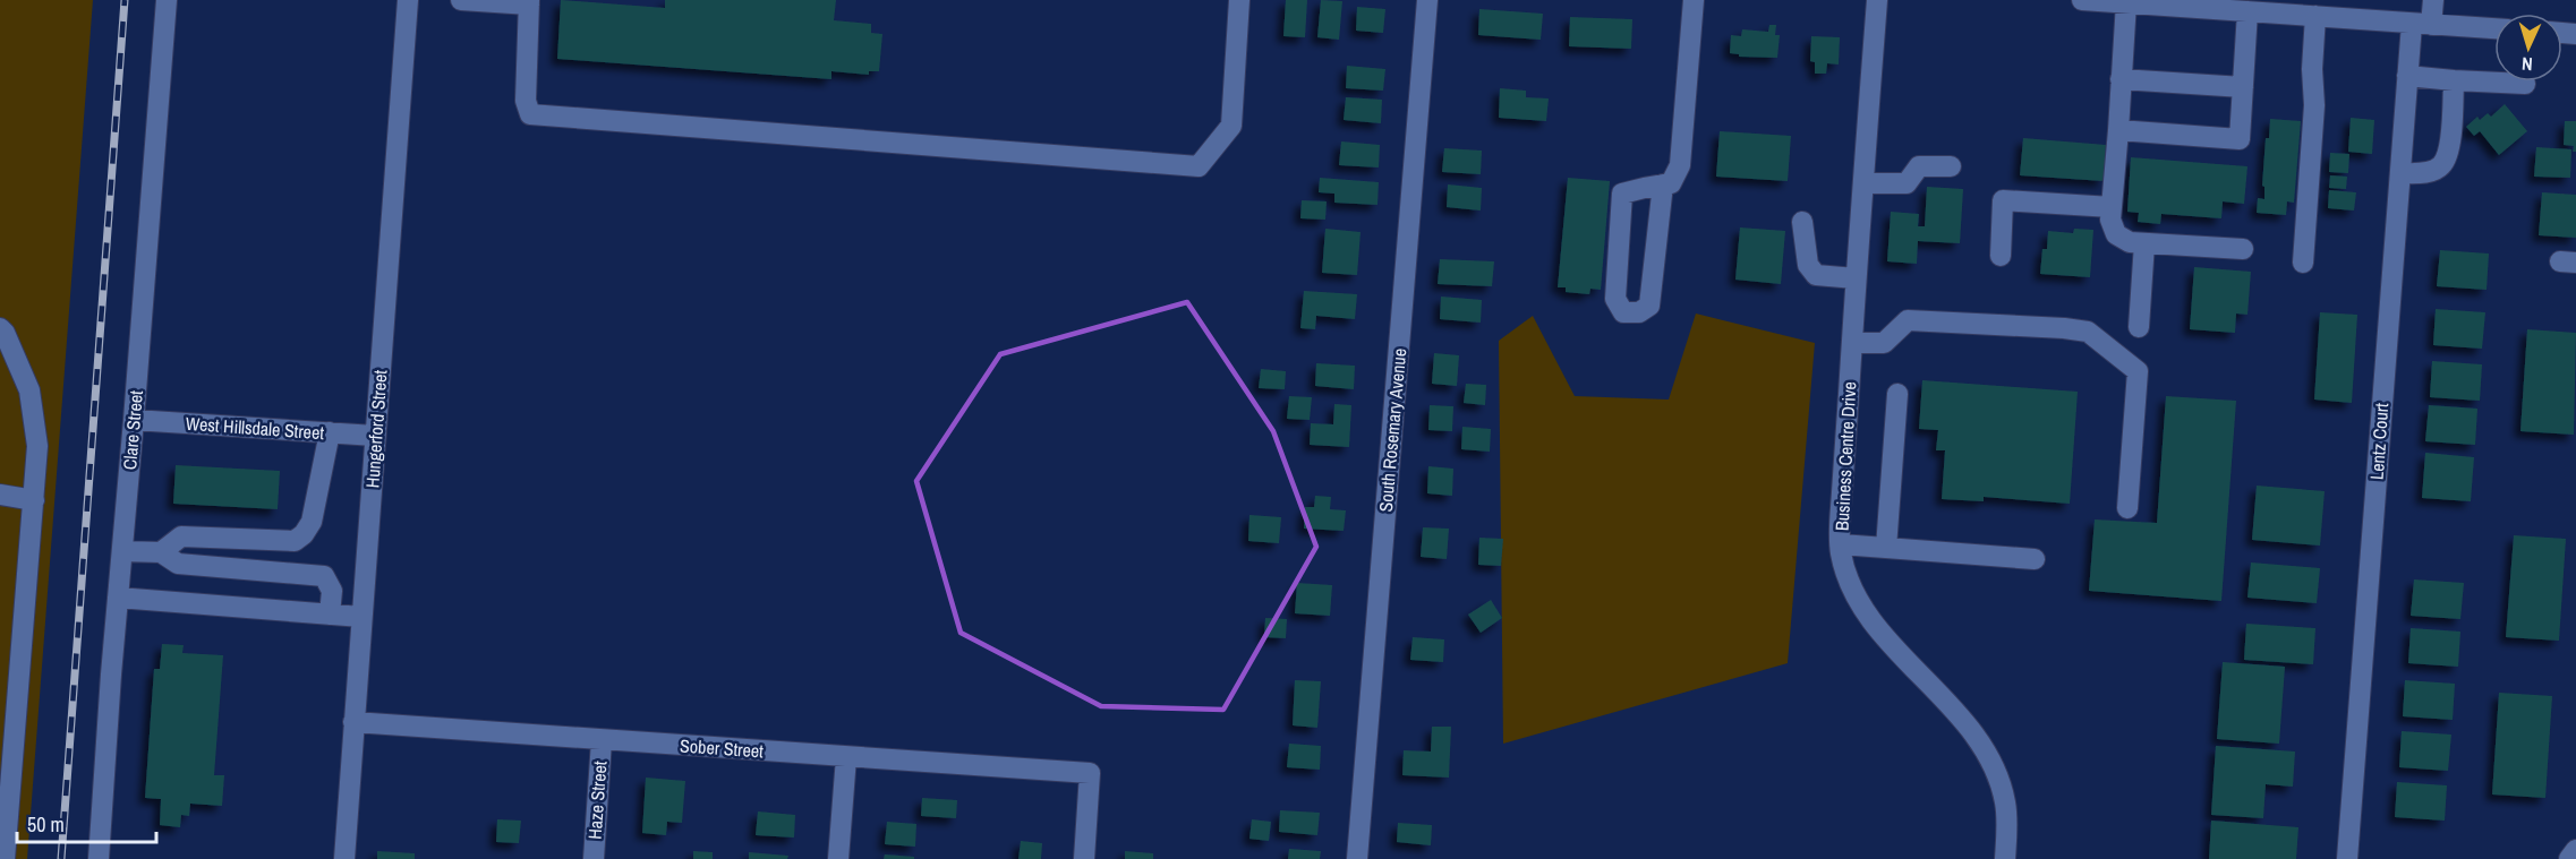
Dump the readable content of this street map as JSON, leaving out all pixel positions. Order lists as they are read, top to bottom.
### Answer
{
  "streets": {
    "street": [
      "West Hillsdale Street",
      "Hungerford Street",
      "Clare Street",
      "South Rosemary Avenue",
      "Lentz Court",
      "Business Centre Drive",
      "Sober Street",
      "Haze Street"
    ]
  },
  "crossings": [
    ["West Hillsdale Street", "Hungerford Street"],
    ["West Hillsdale Street", "Clare Street"],
    ["Hungerford Street", "Sober Street"],
    ["Sober Street", "Haze Street"]
  ],
  "scale_bar": "50 m",
  "north": "bottom"
}
